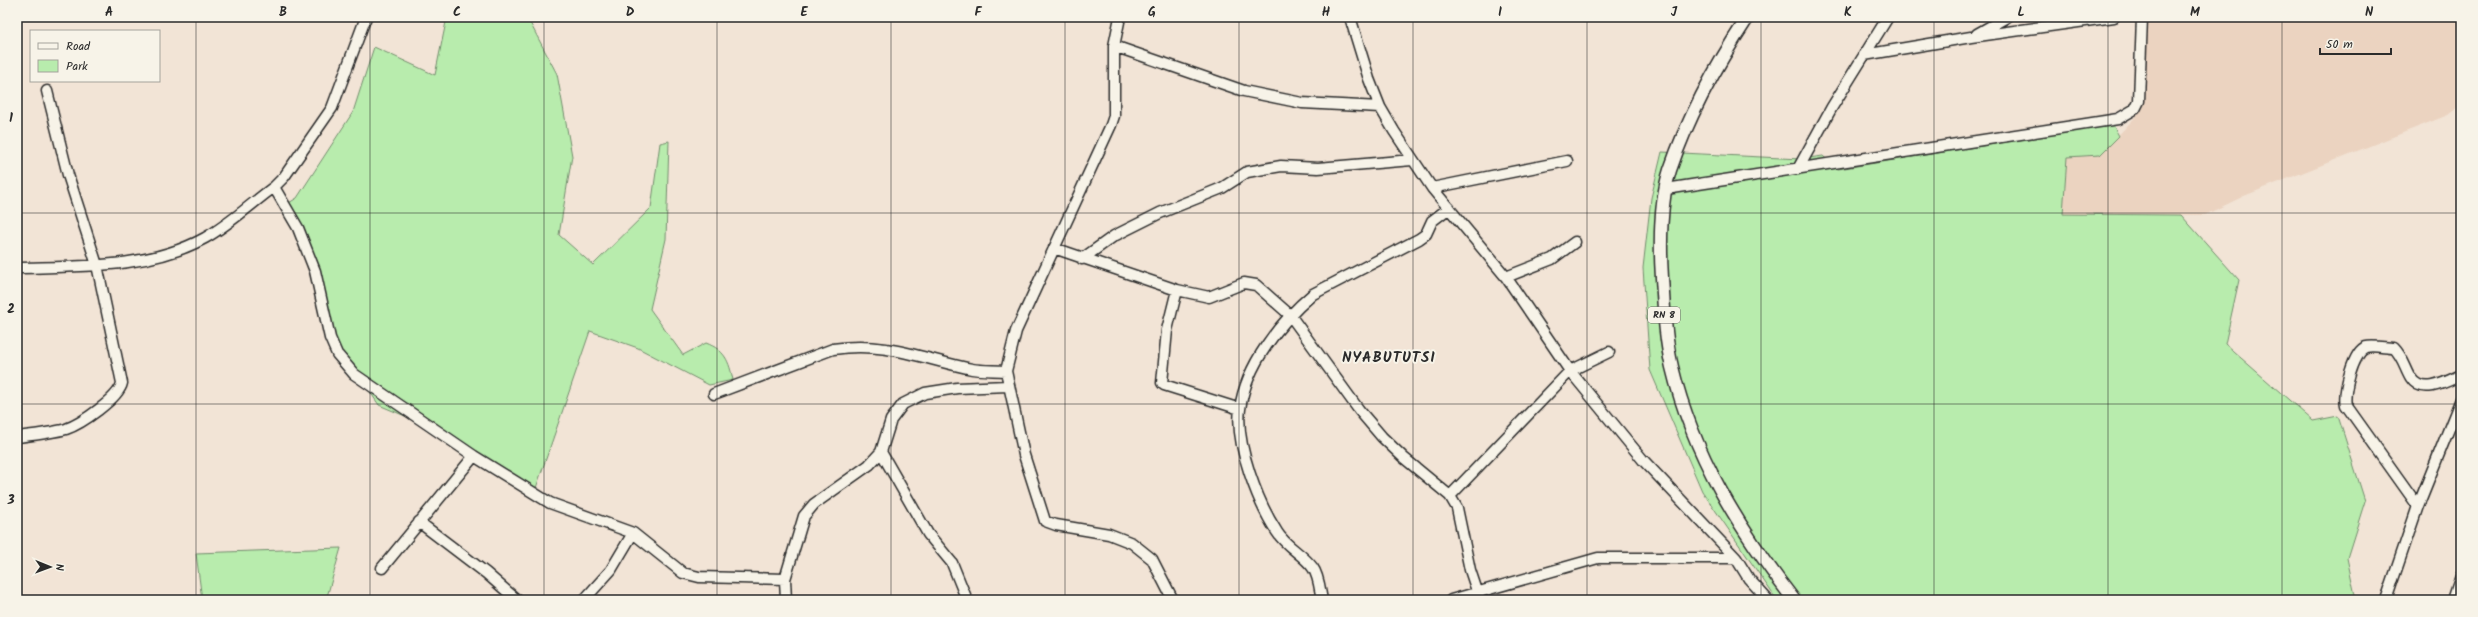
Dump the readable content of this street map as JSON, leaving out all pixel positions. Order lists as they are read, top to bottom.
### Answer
{
  "streets": {
    "main road": ["RN 8"]
  },
  "districts": ["NYABUTUTSI"],
  "legend": ["Road", "Park"],
  "scale_bar": "50 m",
  "north": "right",
  "grid": {
    "columns": [
      "A",
      "B",
      "C",
      "D",
      "E",
      "F",
      "G",
      "H",
      "I",
      "J",
      "K",
      "L",
      "M",
      "N"
    ],
    "rows": ["1", "2", "3"]
  }
}
